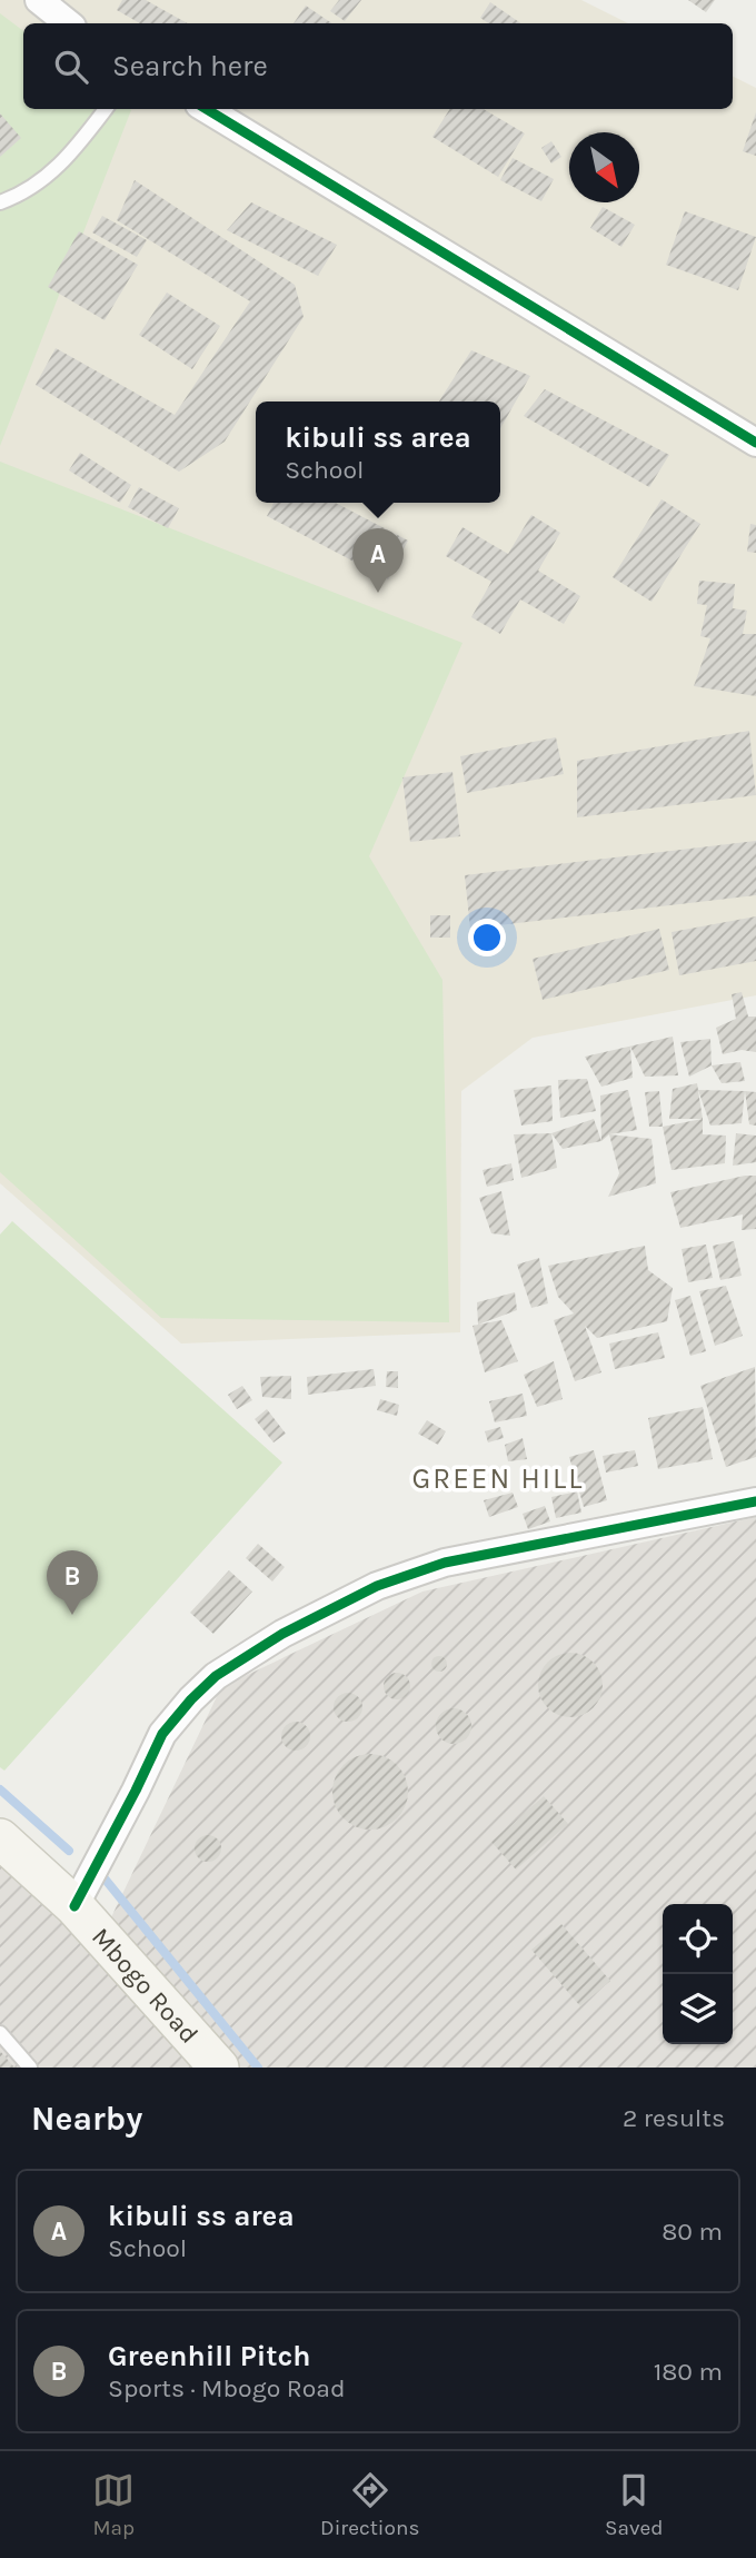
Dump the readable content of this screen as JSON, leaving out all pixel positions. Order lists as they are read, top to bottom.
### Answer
{
  "streets": {
    "street": ["Mbogo Road"]
  },
  "districts": ["GREEN HILL"],
  "north": "bottom right",
  "page": {
    "search": "Search here",
    "popup": ["kibuli ss area", "School"],
    "pins": ["A", "B"],
    "heading": ["Nearby", "2 results"],
    "list": [
      {
        "mark": "A",
        "name": "kibuli ss area",
        "note": "School",
        "value": "80 m"
      },
      {
        "mark": "B",
        "name": "Greenhill Pitch",
        "note": "Sports · Mbogo Road",
        "value": "180 m"
      }
    ],
    "nav": ["Map", "Directions", "Saved"]
  }
}
